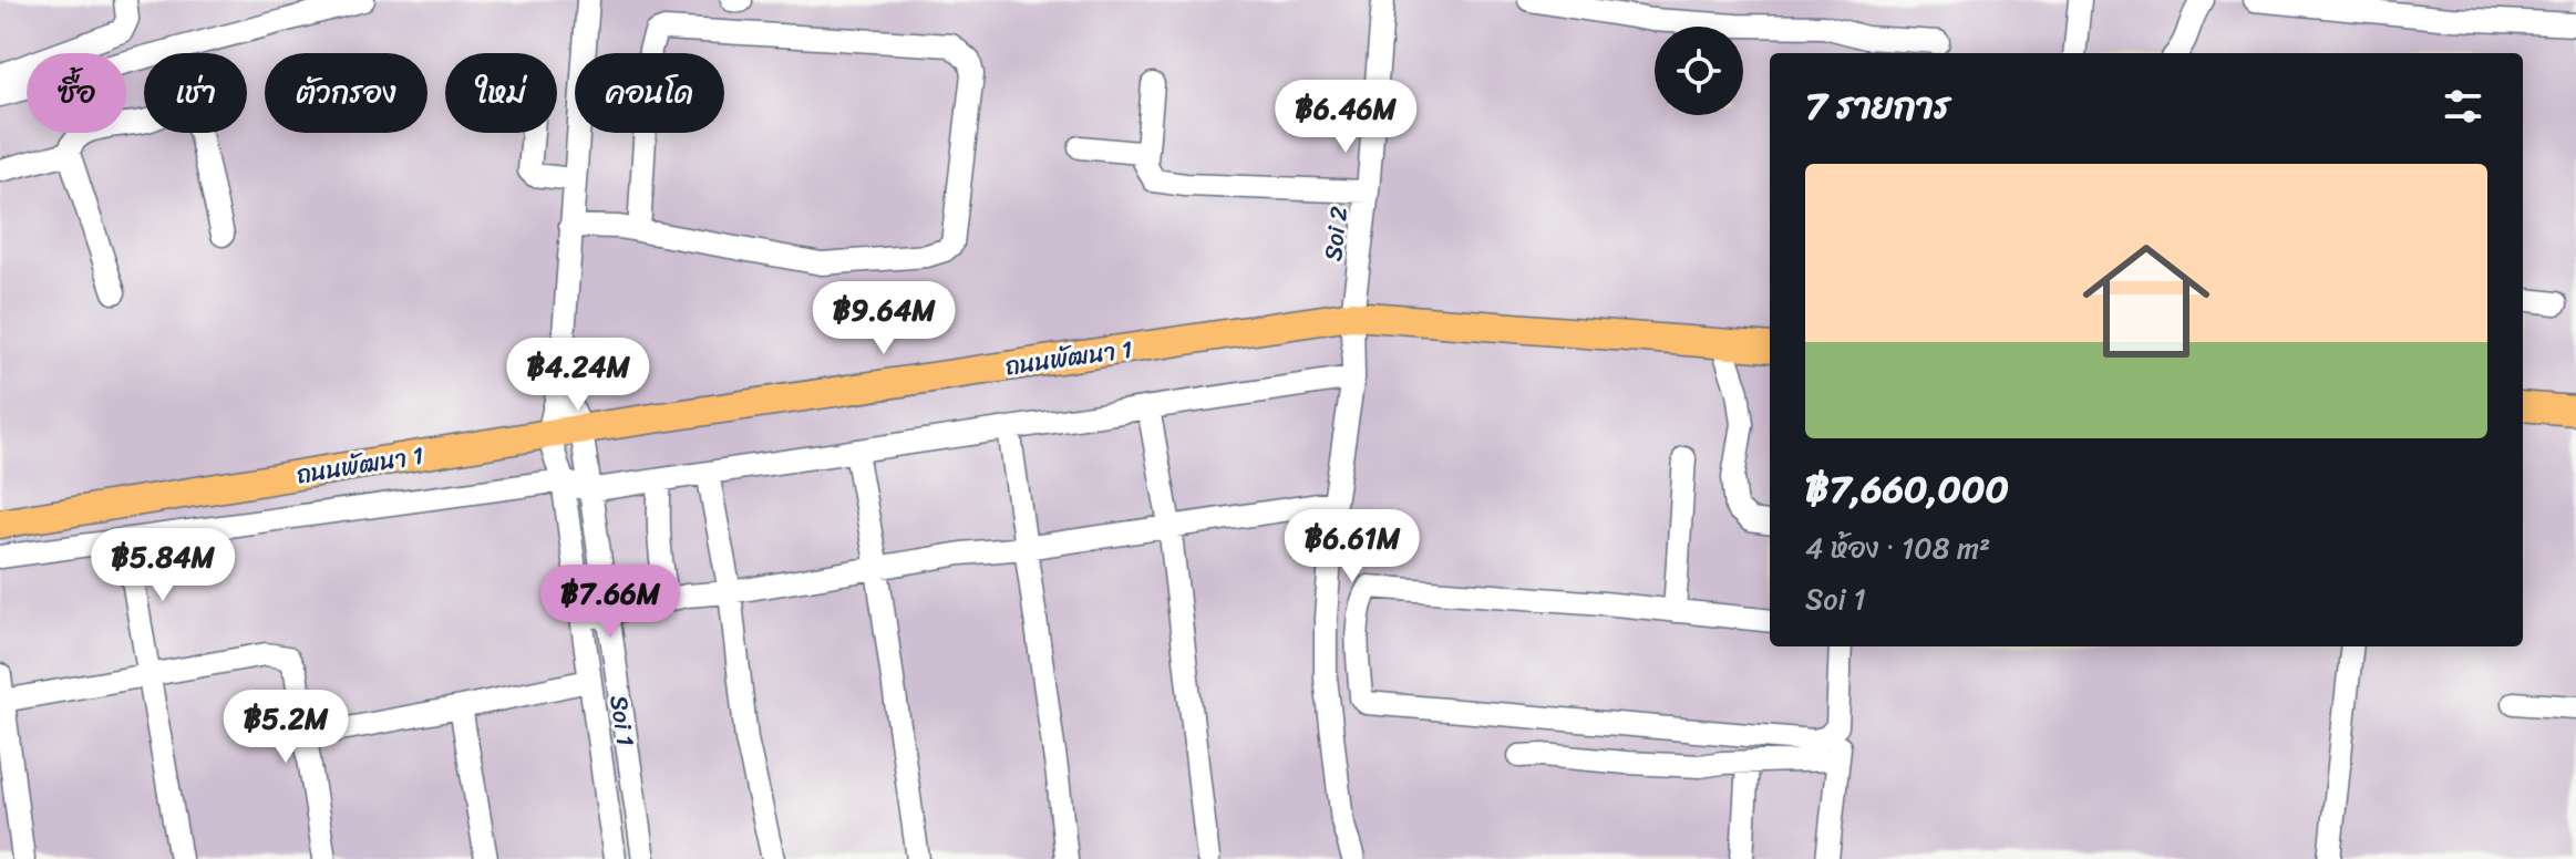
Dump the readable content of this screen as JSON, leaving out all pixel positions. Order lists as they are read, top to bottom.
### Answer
{
  "streets": {
    "main road": ["ถนนพัฒนา 1"],
    "street": ["Soi 2", "Soi 1"]
  },
  "crossings": [
    ["Soi 2", "ถนนพัฒนา 1"],
    ["ถนนพัฒนา 1", "Soi 1"]
  ],
  "page": {
    "chip": [
      "ซื้อ",
      "เช่า",
      "ตัวกรอง",
      "ใหม่",
      "คอนโด"
    ],
    "heading": "7 รายการ",
    "price": [
      "฿6.46M",
      "฿9.64M",
      "฿4.24M",
      "฿6.61M",
      "฿5.84M",
      "฿7.66M",
      "฿5.2M"
    ],
    "list": [
      {
        "name": "฿7,660,000",
        "note": "4 ห้อง · 108 m² · Soi 1"
      }
    ]
  }
}
